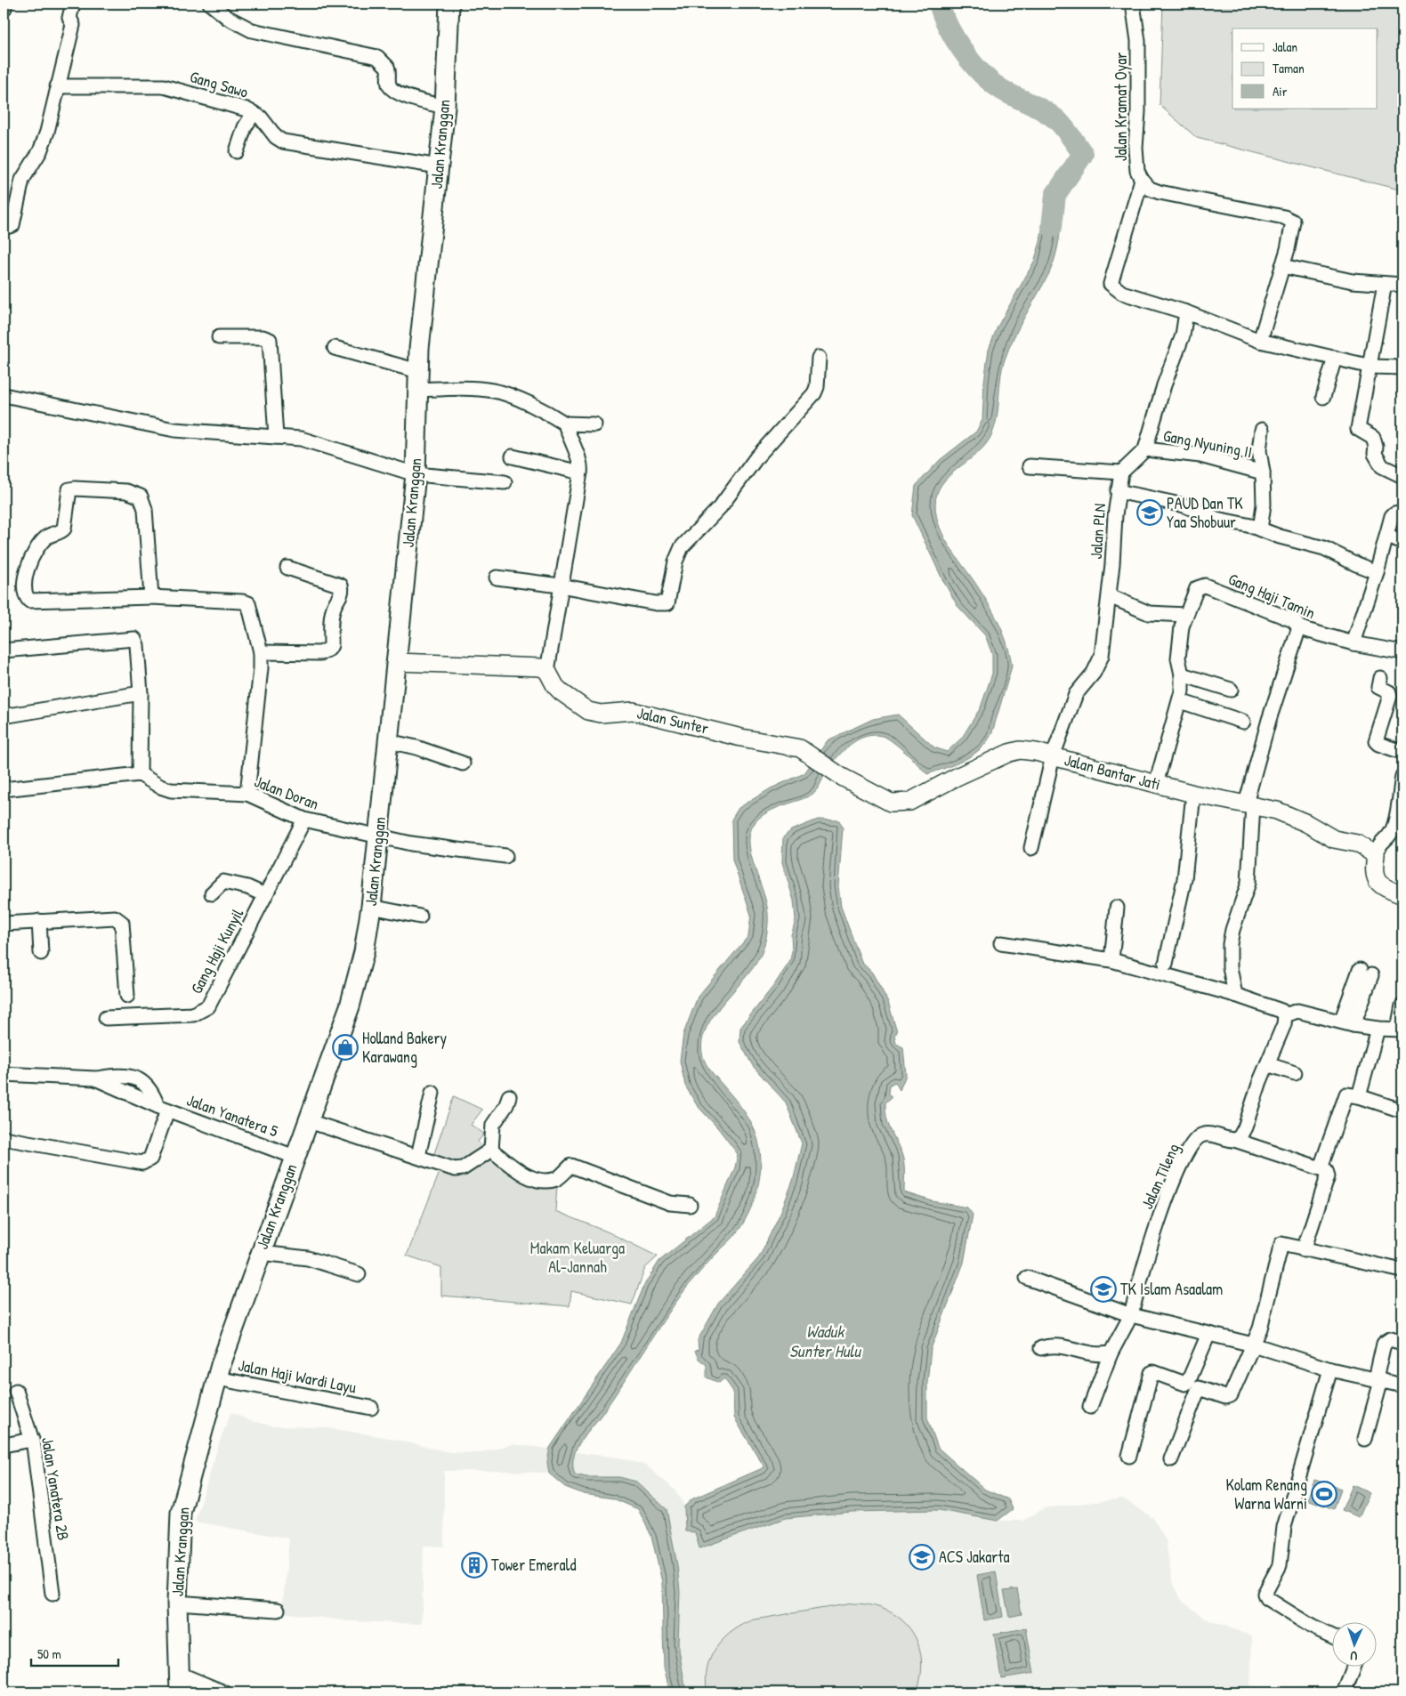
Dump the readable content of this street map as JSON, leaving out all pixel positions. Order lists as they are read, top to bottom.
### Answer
{
  "streets": {
    "main road": ["Jalan Kranggan"],
    "street": [
      "Gang Sawo",
      "Jalan Kramat Oyar",
      "Gang Nyuning II",
      "Jalan PLN",
      "Gang Haji Tamin",
      "Jalan Sunter",
      "Jalan Bantar Jati",
      "Jalan Doran",
      "Gang Haji Kunyil",
      "Jalan Yanatera 5",
      "Jalan Tileng",
      "Jalan Haji Wardi Layu",
      "Jalan Yanatera 2B"
    ]
  },
  "crossings": [
    ["Gang Sawo", "Jalan Kranggan"],
    ["Jalan Kranggan", "Jalan Doran"],
    ["Jalan Kranggan", "Jalan Yanatera 5"],
    ["Jalan Kranggan", "Jalan Haji Wardi Layu"],
    ["Jalan PLN", "Jalan Bantar Jati"],
    ["Gang Haji Tamin", "Jalan Bantar Jati"],
    ["Jalan Sunter", "Jalan Bantar Jati"],
    ["Jalan Doran", "Gang Haji Kunyil"]
  ],
  "water": ["Waduk Sunter Hulu"],
  "parks": ["Makam Keluarga Al-Jannah"],
  "places": {
    "school or university": ["PAUD Dan TK Yaa Shobuur", "TK Islam Asaalam", "ACS Jakarta"],
    "shop": ["Holland Bakery Karawang"],
    "sports": ["Kolam Renang Warna Warni"],
    "building": ["Tower Emerald"]
  },
  "legend": ["Jalan", "Taman", "Air"],
  "scale_bar": "50 m",
  "north": "bottom"
}
